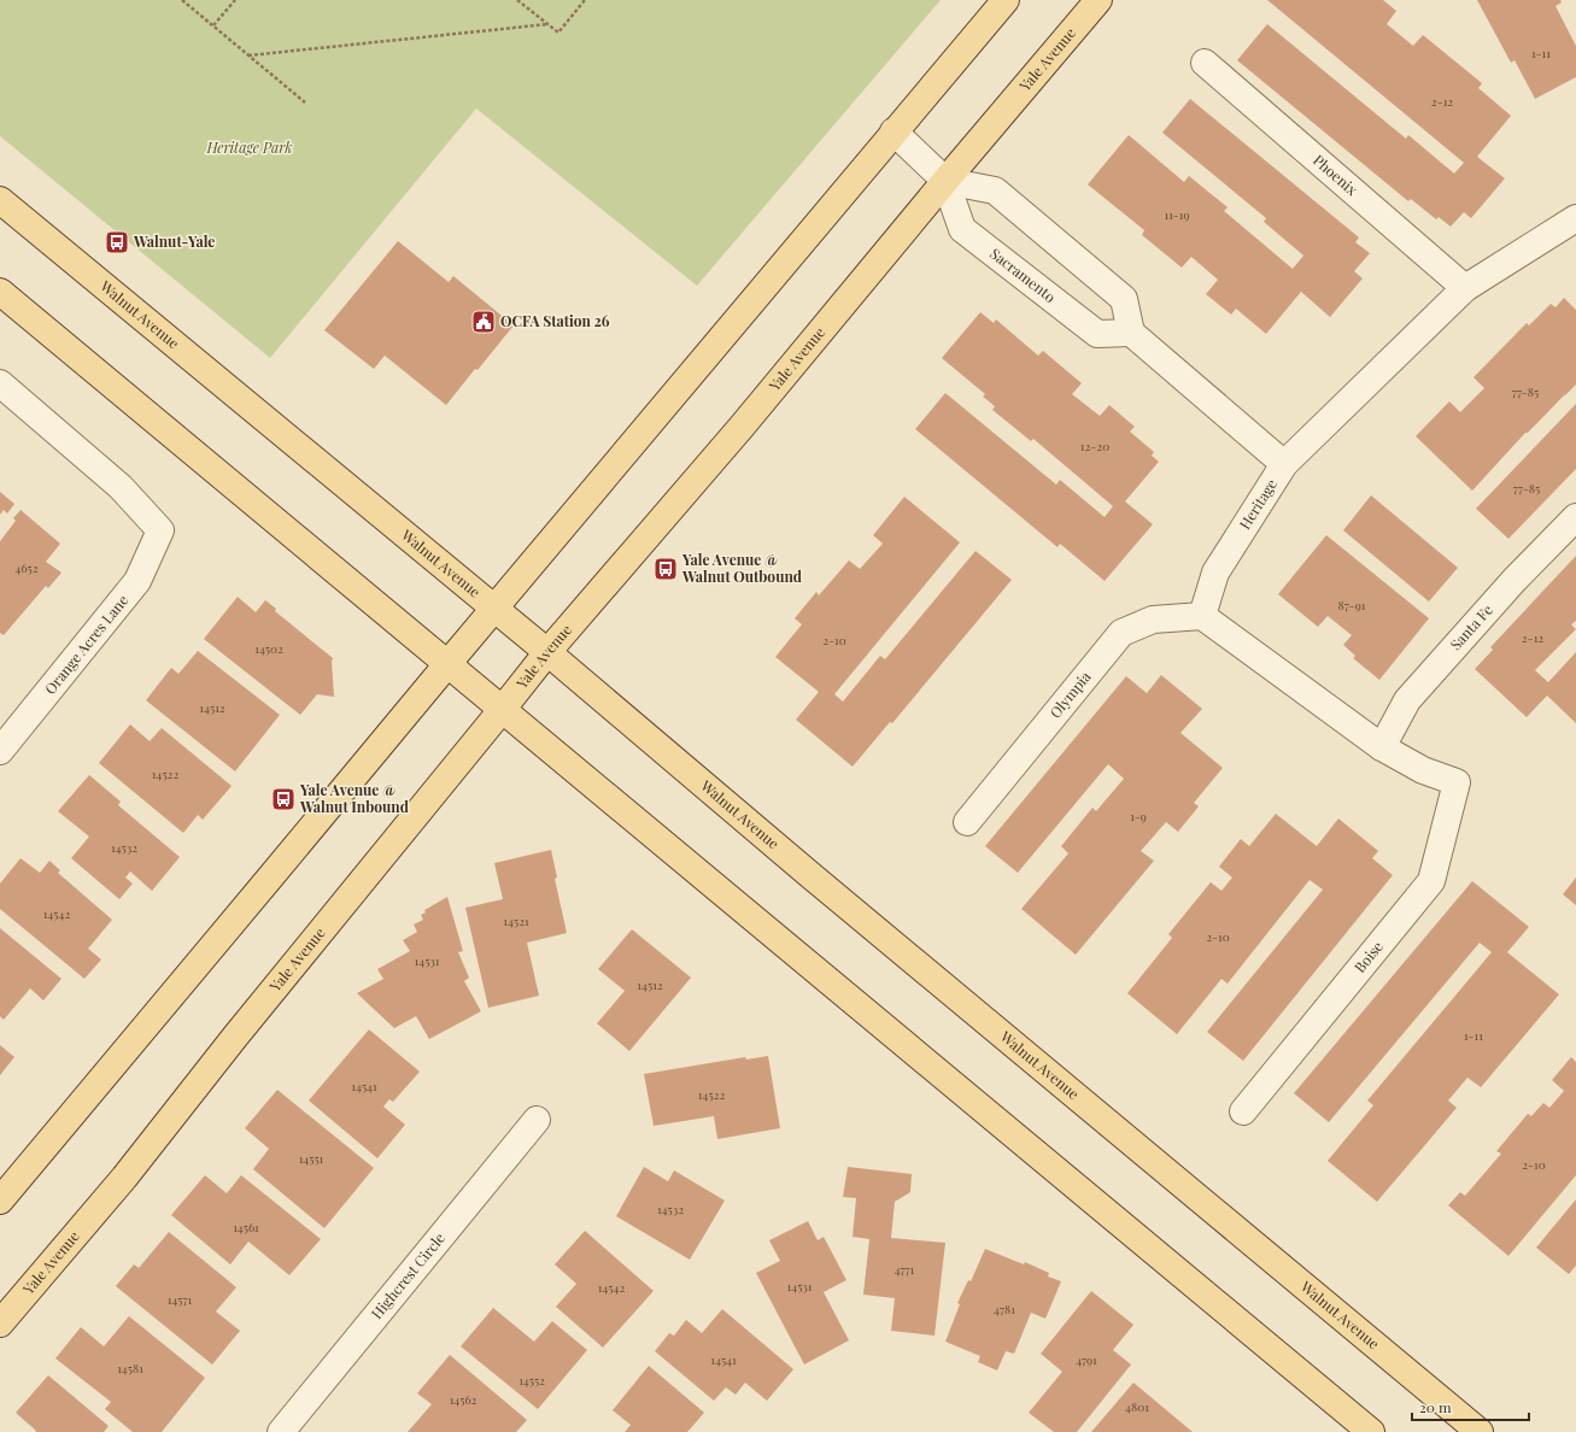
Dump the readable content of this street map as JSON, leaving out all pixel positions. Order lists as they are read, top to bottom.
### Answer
{
  "streets": {
    "main road": ["Yale Avenue", "Walnut Avenue"],
    "street": [
      "Phoenix",
      "Sacramento",
      "Heritage",
      "Santa Fe",
      "Orange Acres Lane",
      "Olympia",
      "Boise",
      "Highcrest Circle"
    ]
  },
  "crossings": [
    ["Yale Avenue", "Sacramento"],
    ["Yale Avenue", "Walnut Avenue"],
    ["Phoenix", "Heritage"],
    ["Heritage", "Olympia"],
    ["Santa Fe", "Boise"]
  ],
  "parks": ["Heritage Park"],
  "places": {
    "bus stop": ["Walnut-Yale", "Yale Avenue @ Walnut Outbound", "Yale Avenue @ Walnut Inbound"],
    "public building": ["OCFA Station 26"]
  },
  "house_numbers": [
    "1-11",
    "2-12",
    "11-19",
    "77-85",
    "12-20",
    "77-85",
    "4652",
    "87-91",
    "2-12",
    "2-10",
    "14502",
    "14512",
    "14522",
    "1-9",
    "14532",
    "14542",
    "14521",
    "2-10",
    "14531",
    "14512",
    "1-11",
    "14541",
    "14522",
    "14551",
    "2-10",
    "14532",
    "14561",
    "4771",
    "14531",
    "14542",
    "14571",
    "4781",
    "14541",
    "4791",
    "14581",
    "14552",
    "14562",
    "4801"
  ],
  "scale_bar": "20 m"
}
